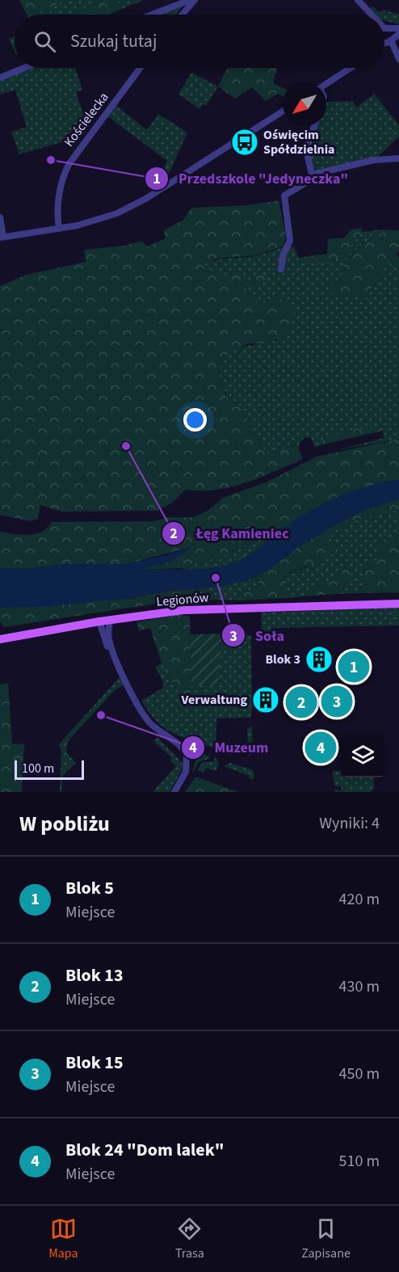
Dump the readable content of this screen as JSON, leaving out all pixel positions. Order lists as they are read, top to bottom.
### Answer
{
  "streets": {
    "main road": ["Legionów"],
    "street": ["Kościelecka"]
  },
  "places": {
    "bus stop": ["Oświęcim Spółdzielnia"],
    "other": [
      "Przedszkole \"Jedyneczka\"",
      "Łęg Kamieniec",
      "Soła",
      "Muzeum"
    ],
    "building": ["Blok 3", "Verwaltung"]
  },
  "scale_bar": "100 m",
  "north": "bottom left",
  "page": {
    "search": "Szukaj tutaj",
    "pins": [
      "1",
      "3",
      "2",
      "4"
    ],
    "scale": "100 m",
    "heading": ["W pobliżu", "Wyniki: 4"],
    "list": [
      {
        "mark": "1",
        "name": "Blok 5",
        "note": "Miejsce",
        "value": "420 m"
      },
      {
        "mark": "2",
        "name": "Blok 13",
        "note": "Miejsce",
        "value": "430 m"
      },
      {
        "mark": "3",
        "name": "Blok 15",
        "note": "Miejsce",
        "value": "450 m"
      },
      {
        "mark": "4",
        "name": "Blok 24 \"Dom lalek\"",
        "note": "Miejsce",
        "value": "510 m"
      }
    ],
    "nav": ["Mapa", "Trasa", "Zapisane"]
  }
}
